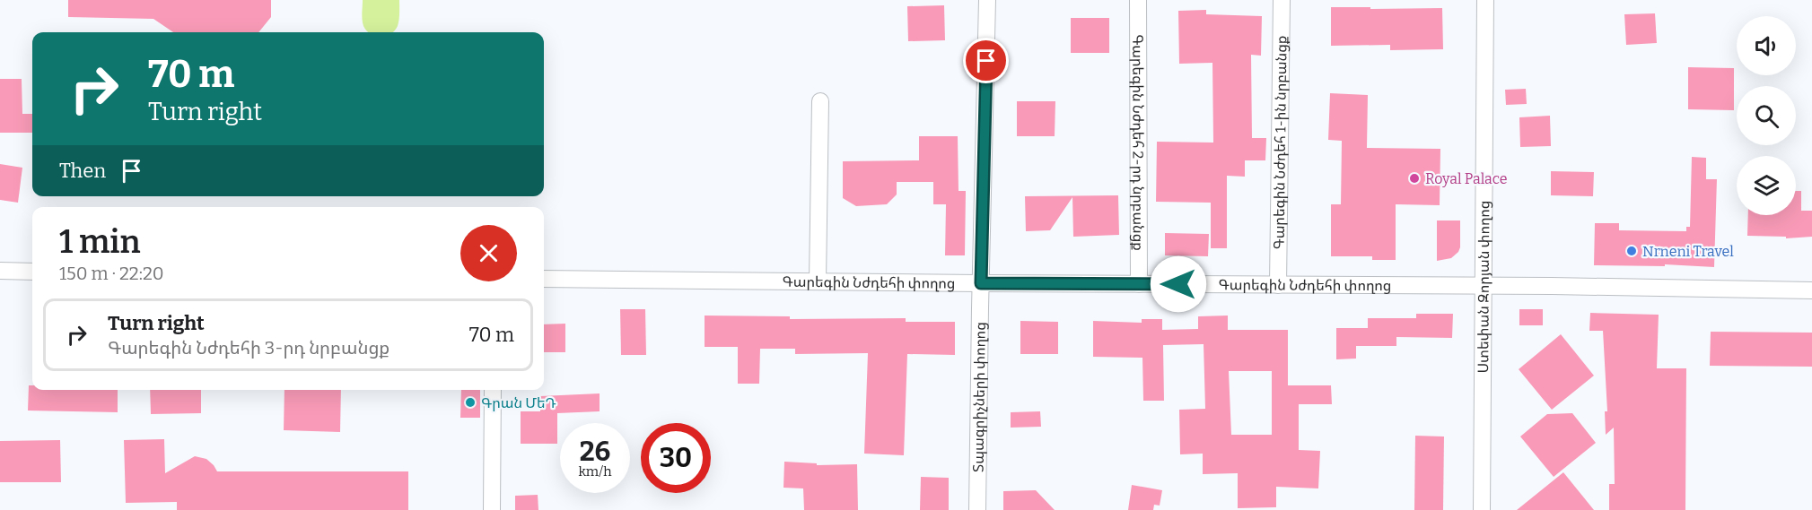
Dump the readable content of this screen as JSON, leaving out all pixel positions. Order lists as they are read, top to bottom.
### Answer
{
  "streets": {
    "street": [
      "Գարեգին Նժդեհ 2-րդ նրբանցք",
      "Գարեգին Նժդեհ 1-ին նրբանցք",
      "Գարեգին Նժդեհի փողոց",
      "Ստեփան Զորյան փողոց",
      "Տպագրիչների փողոց"
    ]
  },
  "crossings": [
    ["Գարեգին Նժդեհ 2-րդ նրբանցք", "Գարեգին Նժդեհի փողոց"],
    ["Գարեգին Նժդեհ 1-ին նրբանցք", "Գարեգին Նժդեհի փողոց"],
    ["Գարեգին Նժդեհի փողոց", "Ստեփան Զորյան փողոց"],
    ["Գարեգին Նժդեհի փողոց", "Տպագրիչների փողոց"]
  ],
  "places": ["Royal Palace", "Nrneni Travel", "Գրան ՄեԴ"],
  "page": {
    "turn": ["70 m", "Turn right"],
    "then": "Then",
    "heading": ["1 min", "150 m · 22:20"],
    "list": [
      {
        "name": "Turn right",
        "note": "Գարեգին Նժդեհի 3-րդ նրբանցք",
        "value": "70 m"
      }
    ],
    "speed": "26 km/h",
    "limit": "30"
  }
}
